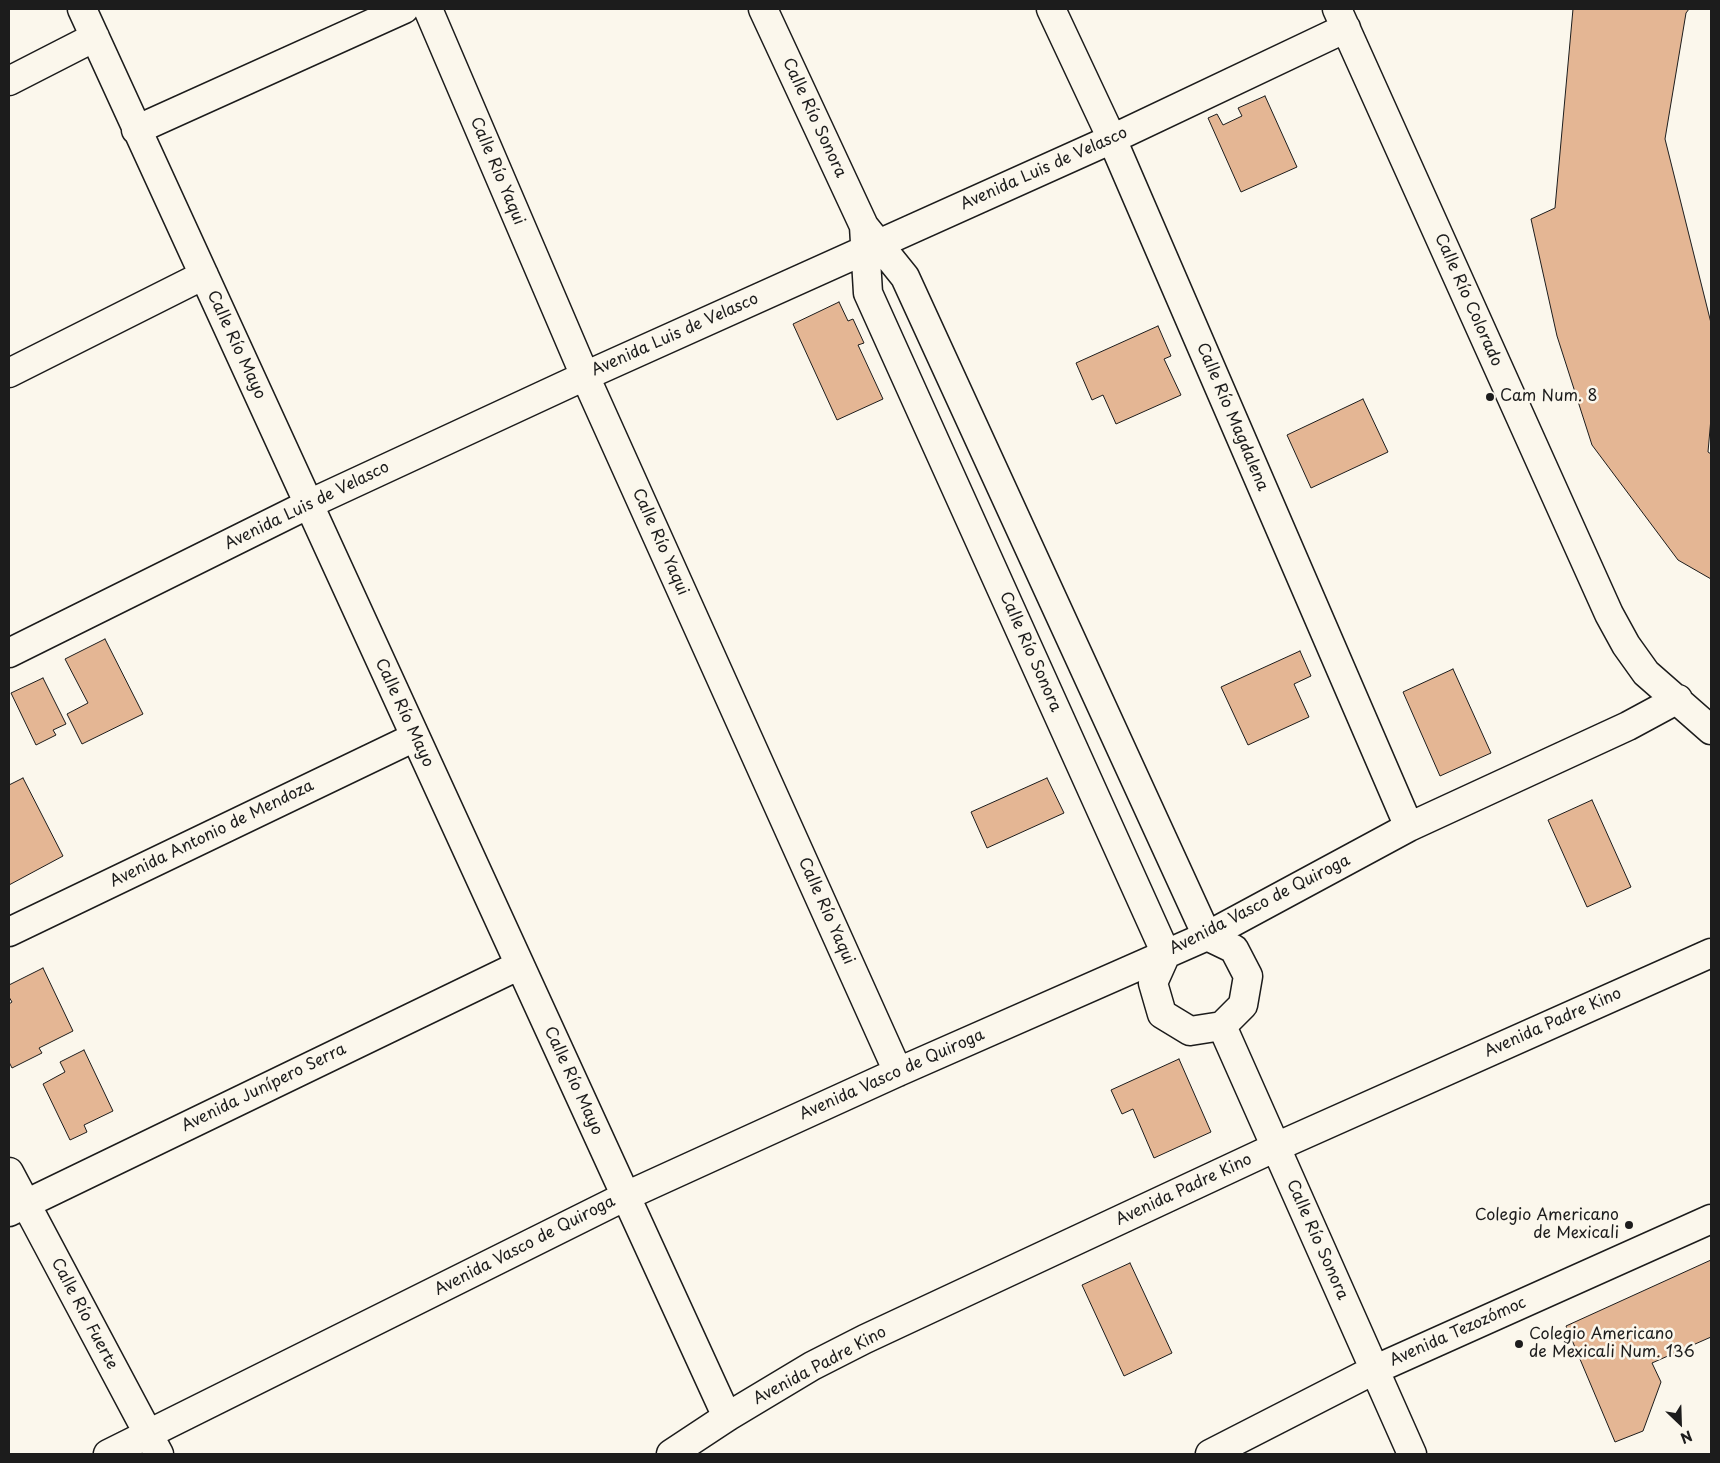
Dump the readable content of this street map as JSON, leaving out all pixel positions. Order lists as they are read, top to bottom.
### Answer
{
  "streets": {
    "street": [
      "Calle Río Sonora",
      "Avenida Luis de Velasco",
      "Calle Río Yaqui",
      "Calle Río Colorado",
      "Calle Río Mayo",
      "Calle Río Magdalena",
      "Avenida Antonio de Mendoza",
      "Avenida Vasco de Quiroga",
      "Avenida Padre Kino",
      "Avenida Junípero Serra",
      "Calle Río Fuerte",
      "Avenida Tezozómoc"
    ]
  },
  "crossings": [
    ["Calle Río Sonora", "Avenida Luis de Velasco"],
    ["Calle Río Sonora", "Avenida Vasco de Quiroga"],
    ["Calle Río Sonora", "Avenida Padre Kino"],
    ["Calle Río Sonora", "Avenida Tezozómoc"],
    ["Avenida Luis de Velasco", "Calle Río Yaqui"],
    ["Avenida Luis de Velasco", "Calle Río Colorado"],
    ["Avenida Luis de Velasco", "Calle Río Mayo"],
    ["Avenida Luis de Velasco", "Calle Río Magdalena"],
    ["Calle Río Yaqui", "Avenida Vasco de Quiroga"],
    ["Calle Río Colorado", "Avenida Vasco de Quiroga"],
    ["Calle Río Mayo", "Avenida Antonio de Mendoza"],
    ["Calle Río Mayo", "Avenida Vasco de Quiroga"],
    ["Calle Río Mayo", "Avenida Padre Kino"],
    ["Calle Río Mayo", "Avenida Junípero Serra"],
    ["Calle Río Magdalena", "Avenida Vasco de Quiroga"],
    ["Avenida Vasco de Quiroga", "Calle Río Fuerte"],
    ["Avenida Junípero Serra", "Calle Río Fuerte"]
  ],
  "places": ["Cam Num. 8", "Colegio Americano de Mexicali", "Colegio Americano de Mexicali Num. 136"],
  "north": "bottom right"
}
